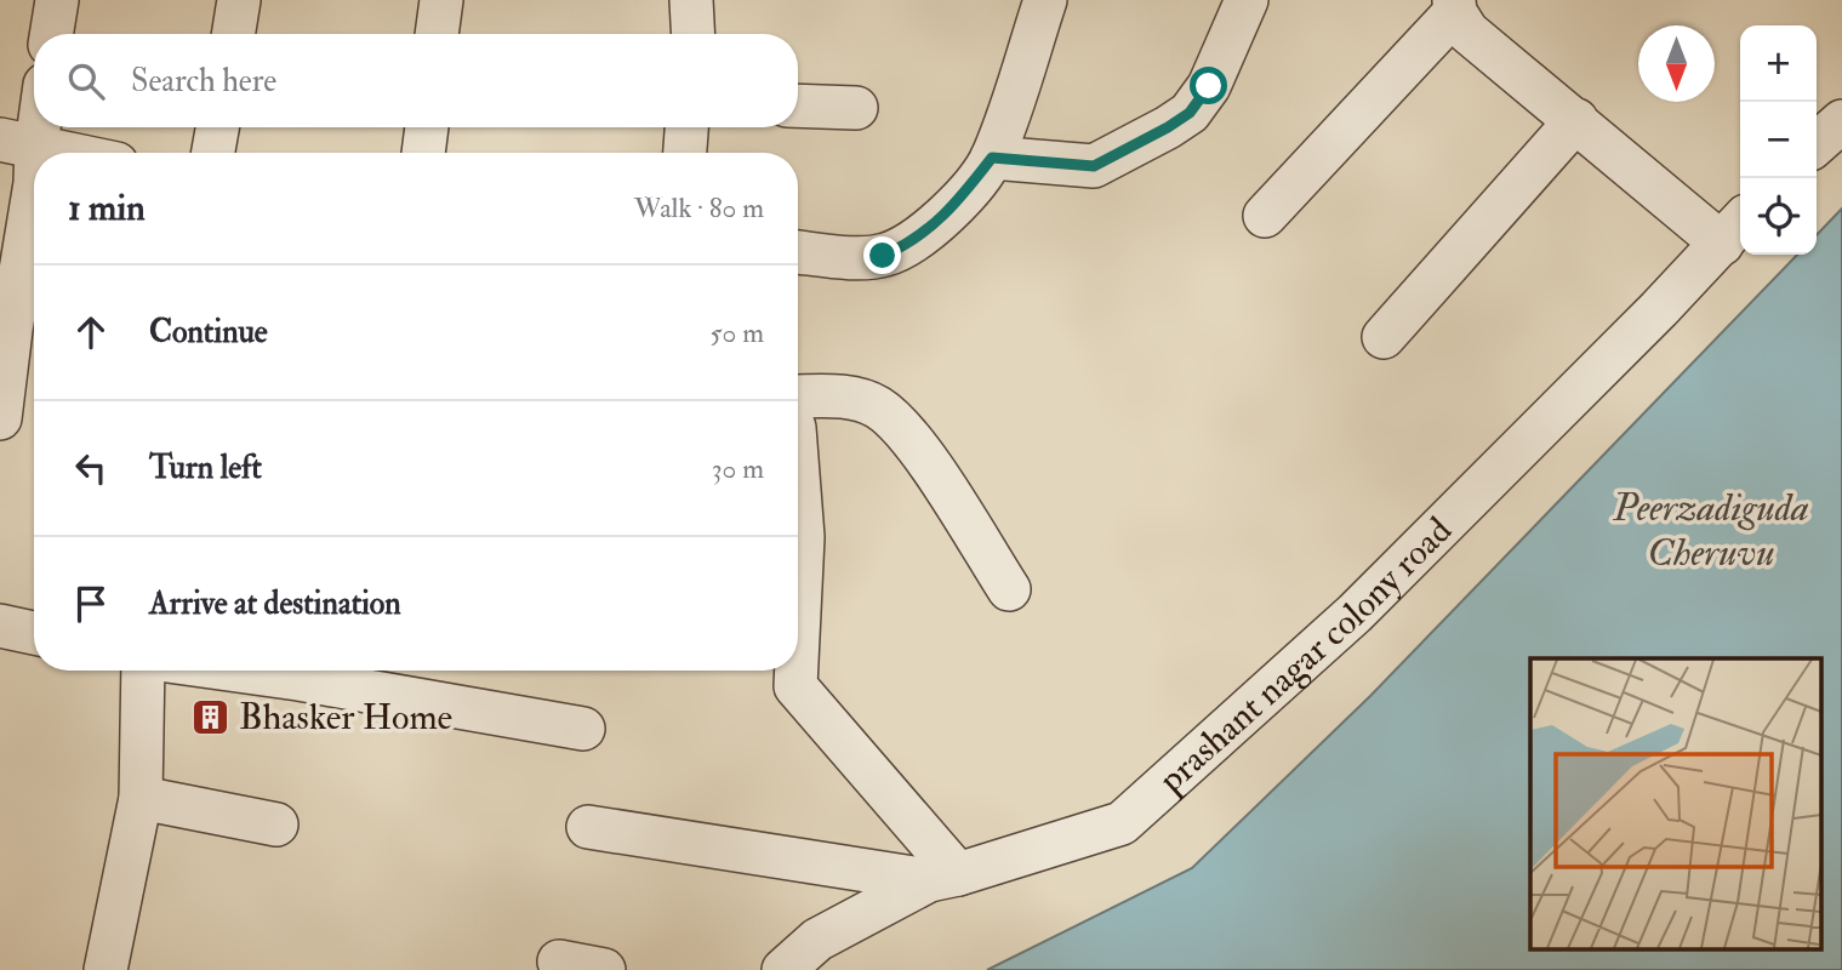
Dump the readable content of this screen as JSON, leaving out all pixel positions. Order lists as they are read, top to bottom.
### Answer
{
  "streets": {
    "street": ["prashant nagar colony road"]
  },
  "water": ["Peerzadiguda Cheruvu"],
  "places": {
    "building": ["Bhasker Home"]
  },
  "north": "bottom",
  "page": {
    "map_buttons": ["+", "−"],
    "search": "Search here",
    "heading": ["1 min", "Walk · 80 m"],
    "list": [
      ["Continue", "50 m"],
      ["Turn left", "30 m"],
      "Arrive at destination"
    ]
  }
}
